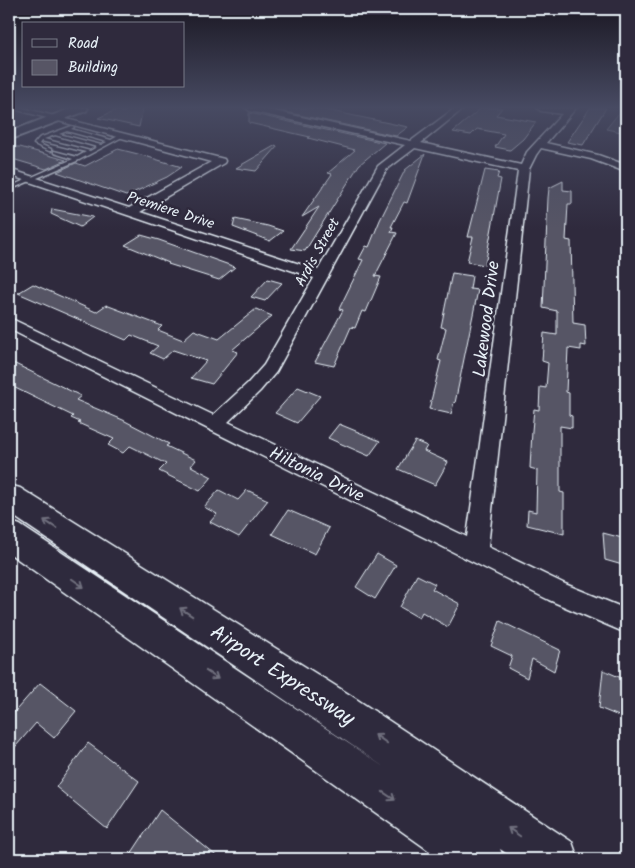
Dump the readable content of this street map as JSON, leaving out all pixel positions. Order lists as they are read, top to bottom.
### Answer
{
  "streets": {
    "main road": ["Airport Expressway"],
    "street": [
      "Premiere Drive",
      "Ardis Street",
      "Lakewood Drive",
      "Hiltonia Drive"
    ]
  },
  "crossings": [
    ["Premiere Drive", "Ardis Street"],
    ["Ardis Street", "Hiltonia Drive"],
    ["Lakewood Drive", "Hiltonia Drive"]
  ],
  "legend": ["Road", "Building"]
}
